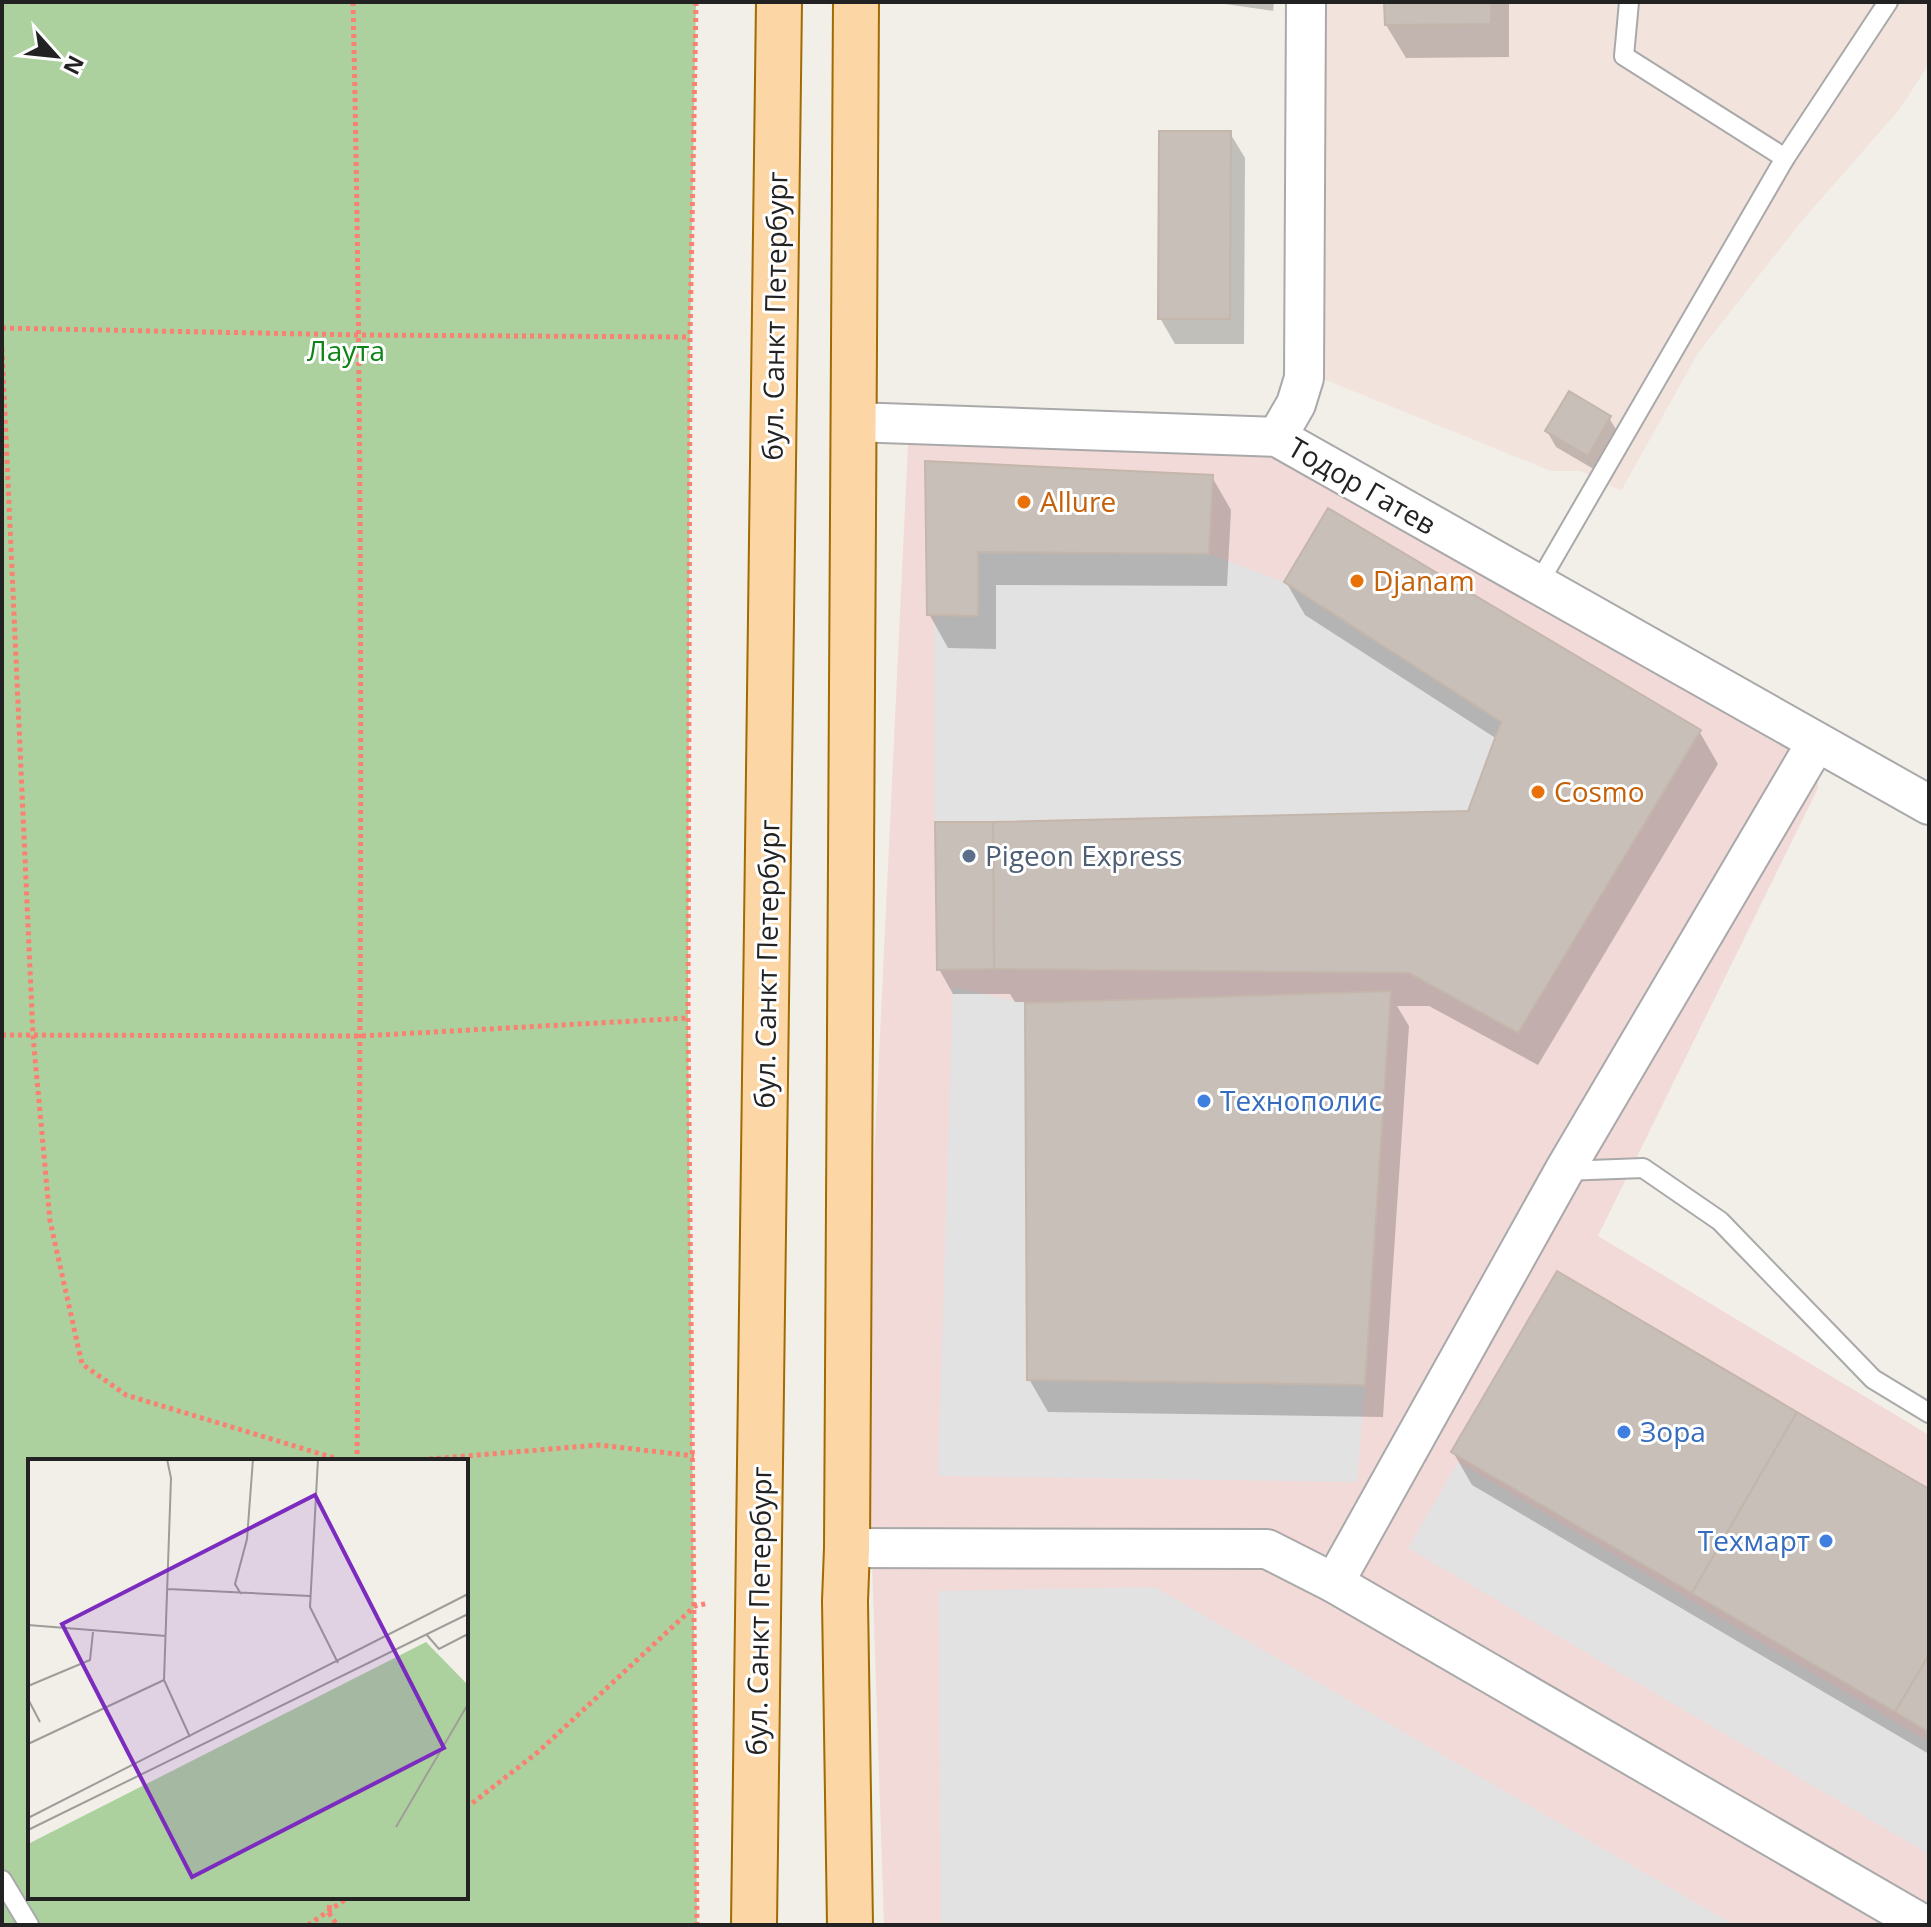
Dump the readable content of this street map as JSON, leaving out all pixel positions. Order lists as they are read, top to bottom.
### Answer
{
  "streets": {
    "main road": ["бул. Санкт Петербург"],
    "street": ["Тодор Гатев"]
  },
  "parks": ["Лаута"],
  "places": [
    "Allure",
    "Djanam",
    "Cosmo",
    "Pigeon Express",
    "Технополис",
    "Зора",
    "Техмарт"
  ],
  "north": "bottom right"
}
